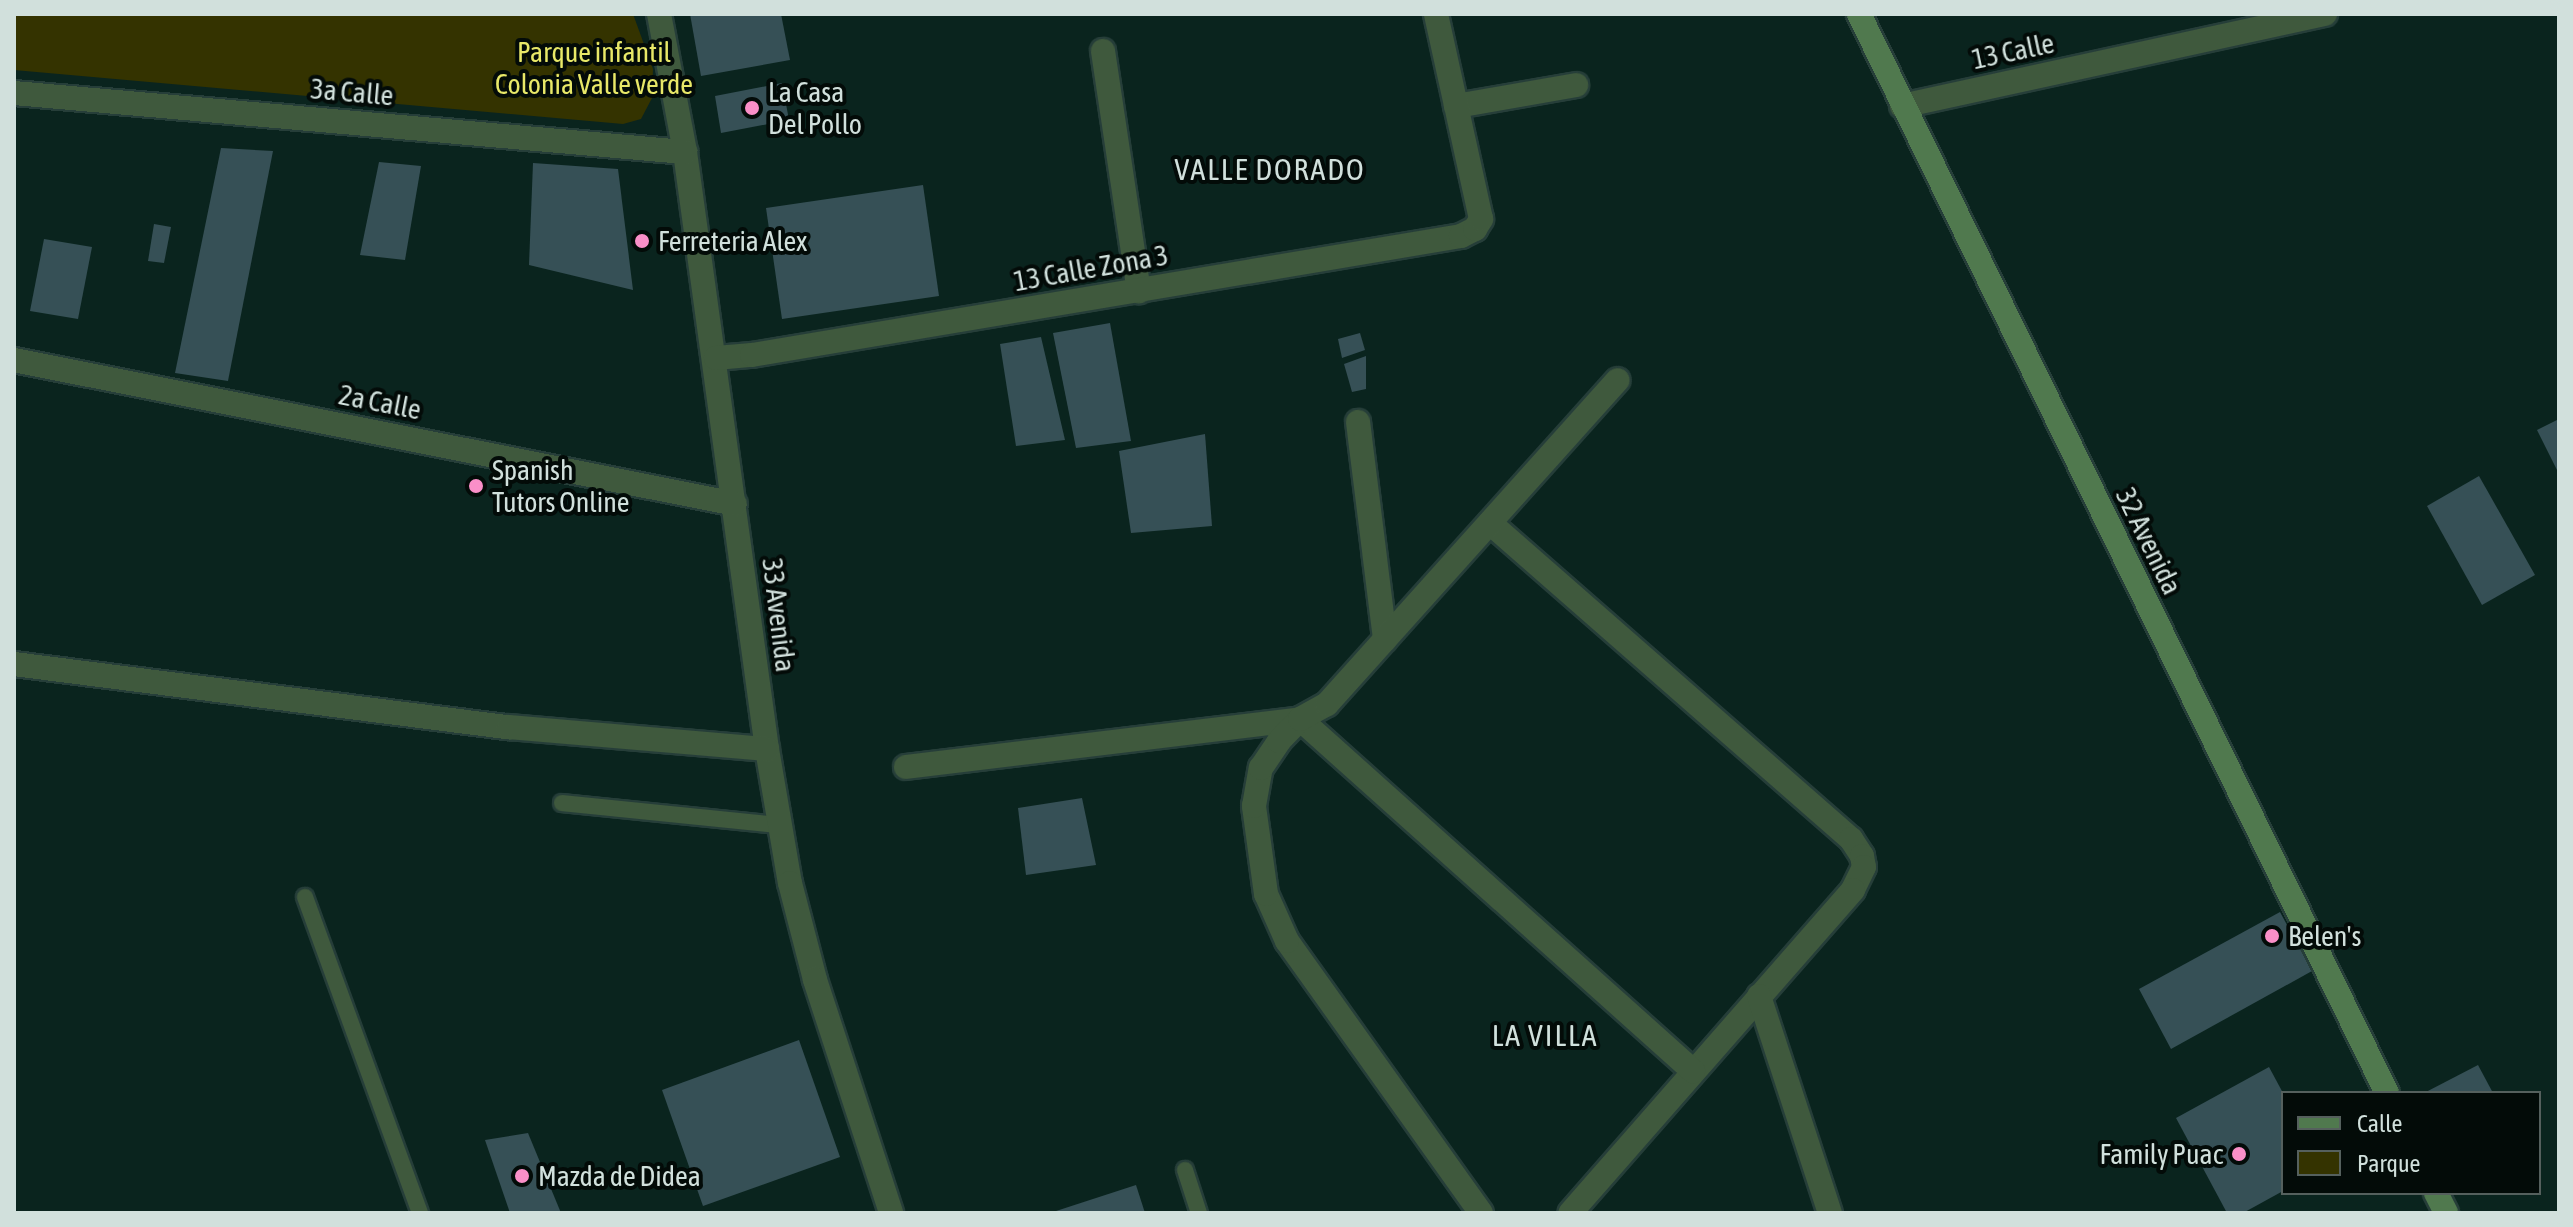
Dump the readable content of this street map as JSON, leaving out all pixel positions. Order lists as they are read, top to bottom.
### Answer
{
  "streets": {
    "street": [
      "13 Calle",
      "3a Calle",
      "13 Calle Zona 3",
      "2a Calle",
      "32 Avenida",
      "33 Avenida"
    ]
  },
  "crossings": [
    ["13 Calle", "32 Avenida"],
    ["3a Calle", "33 Avenida"],
    ["13 Calle Zona 3", "33 Avenida"],
    ["2a Calle", "33 Avenida"]
  ],
  "districts": ["VALLE DORADO", "LA VILLA"],
  "parks": ["Parque infantil Colonia Valle verde"],
  "places": [
    "La Casa Del Pollo",
    "Ferreteria Alex",
    "Spanish Tutors Online",
    "Belen's",
    "Family Puac",
    "Mazda de Didea"
  ],
  "legend": ["Calle", "Parque"]
}
